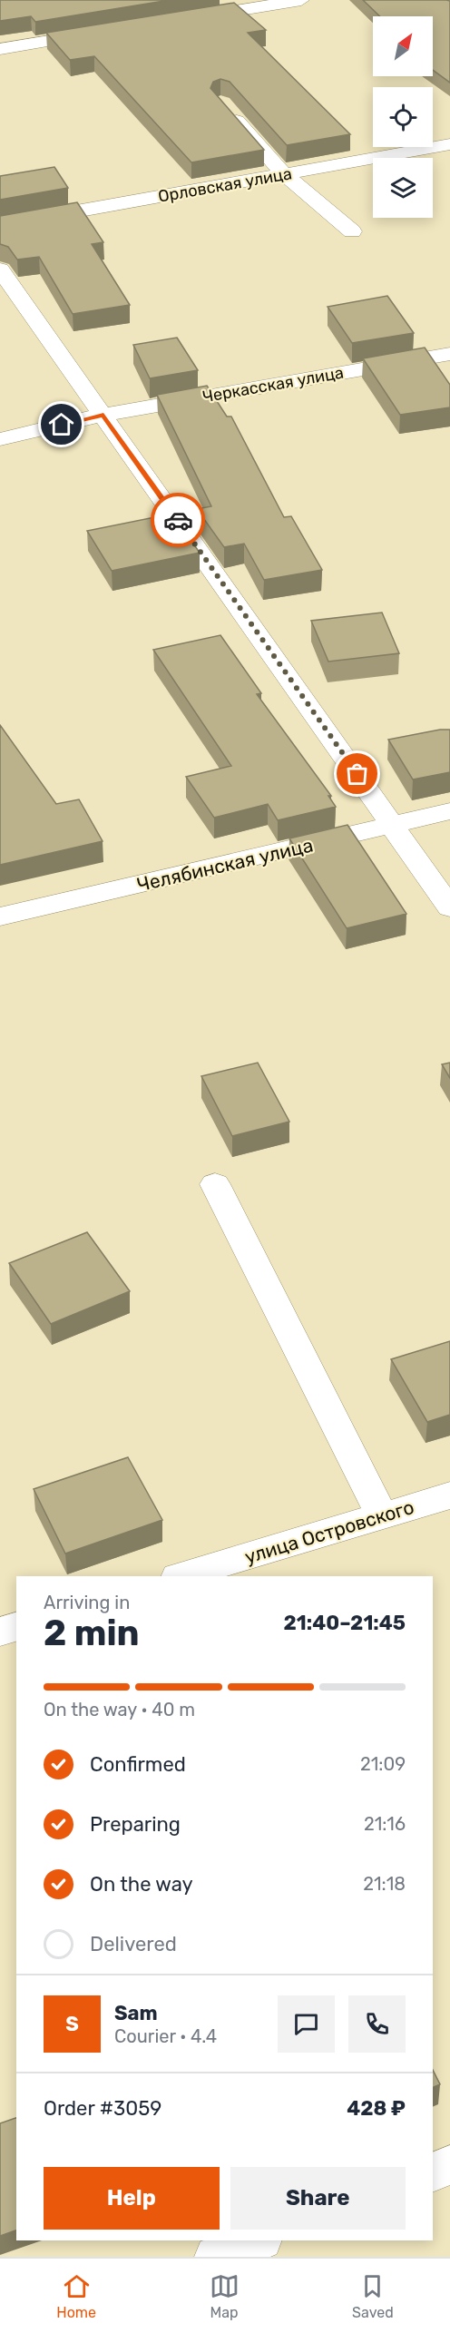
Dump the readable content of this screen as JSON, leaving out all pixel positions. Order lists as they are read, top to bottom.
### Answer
{
  "streets": {
    "street": [
      "Орловская улица",
      "Черкасская улица",
      "Челябинская улица",
      "улица Островского"
    ]
  },
  "north": "top right",
  "page": {
    "heading": ["2 min", "Arriving in", "21:40–21:45"],
    "panel": [
      "Sam",
      "Courier · 4.4",
      "Order #3059",
      "428 ₽"
    ],
    "bar": "On the way · 40 m",
    "list": [
      ["Confirmed", "21:09"],
      ["Preparing", "21:16"],
      ["On the way", "21:18"],
      "Delivered"
    ],
    "round": "S",
    "buttons": ["Help", "Share"],
    "tabs": ["Home", "Map", "Saved"]
  }
}
